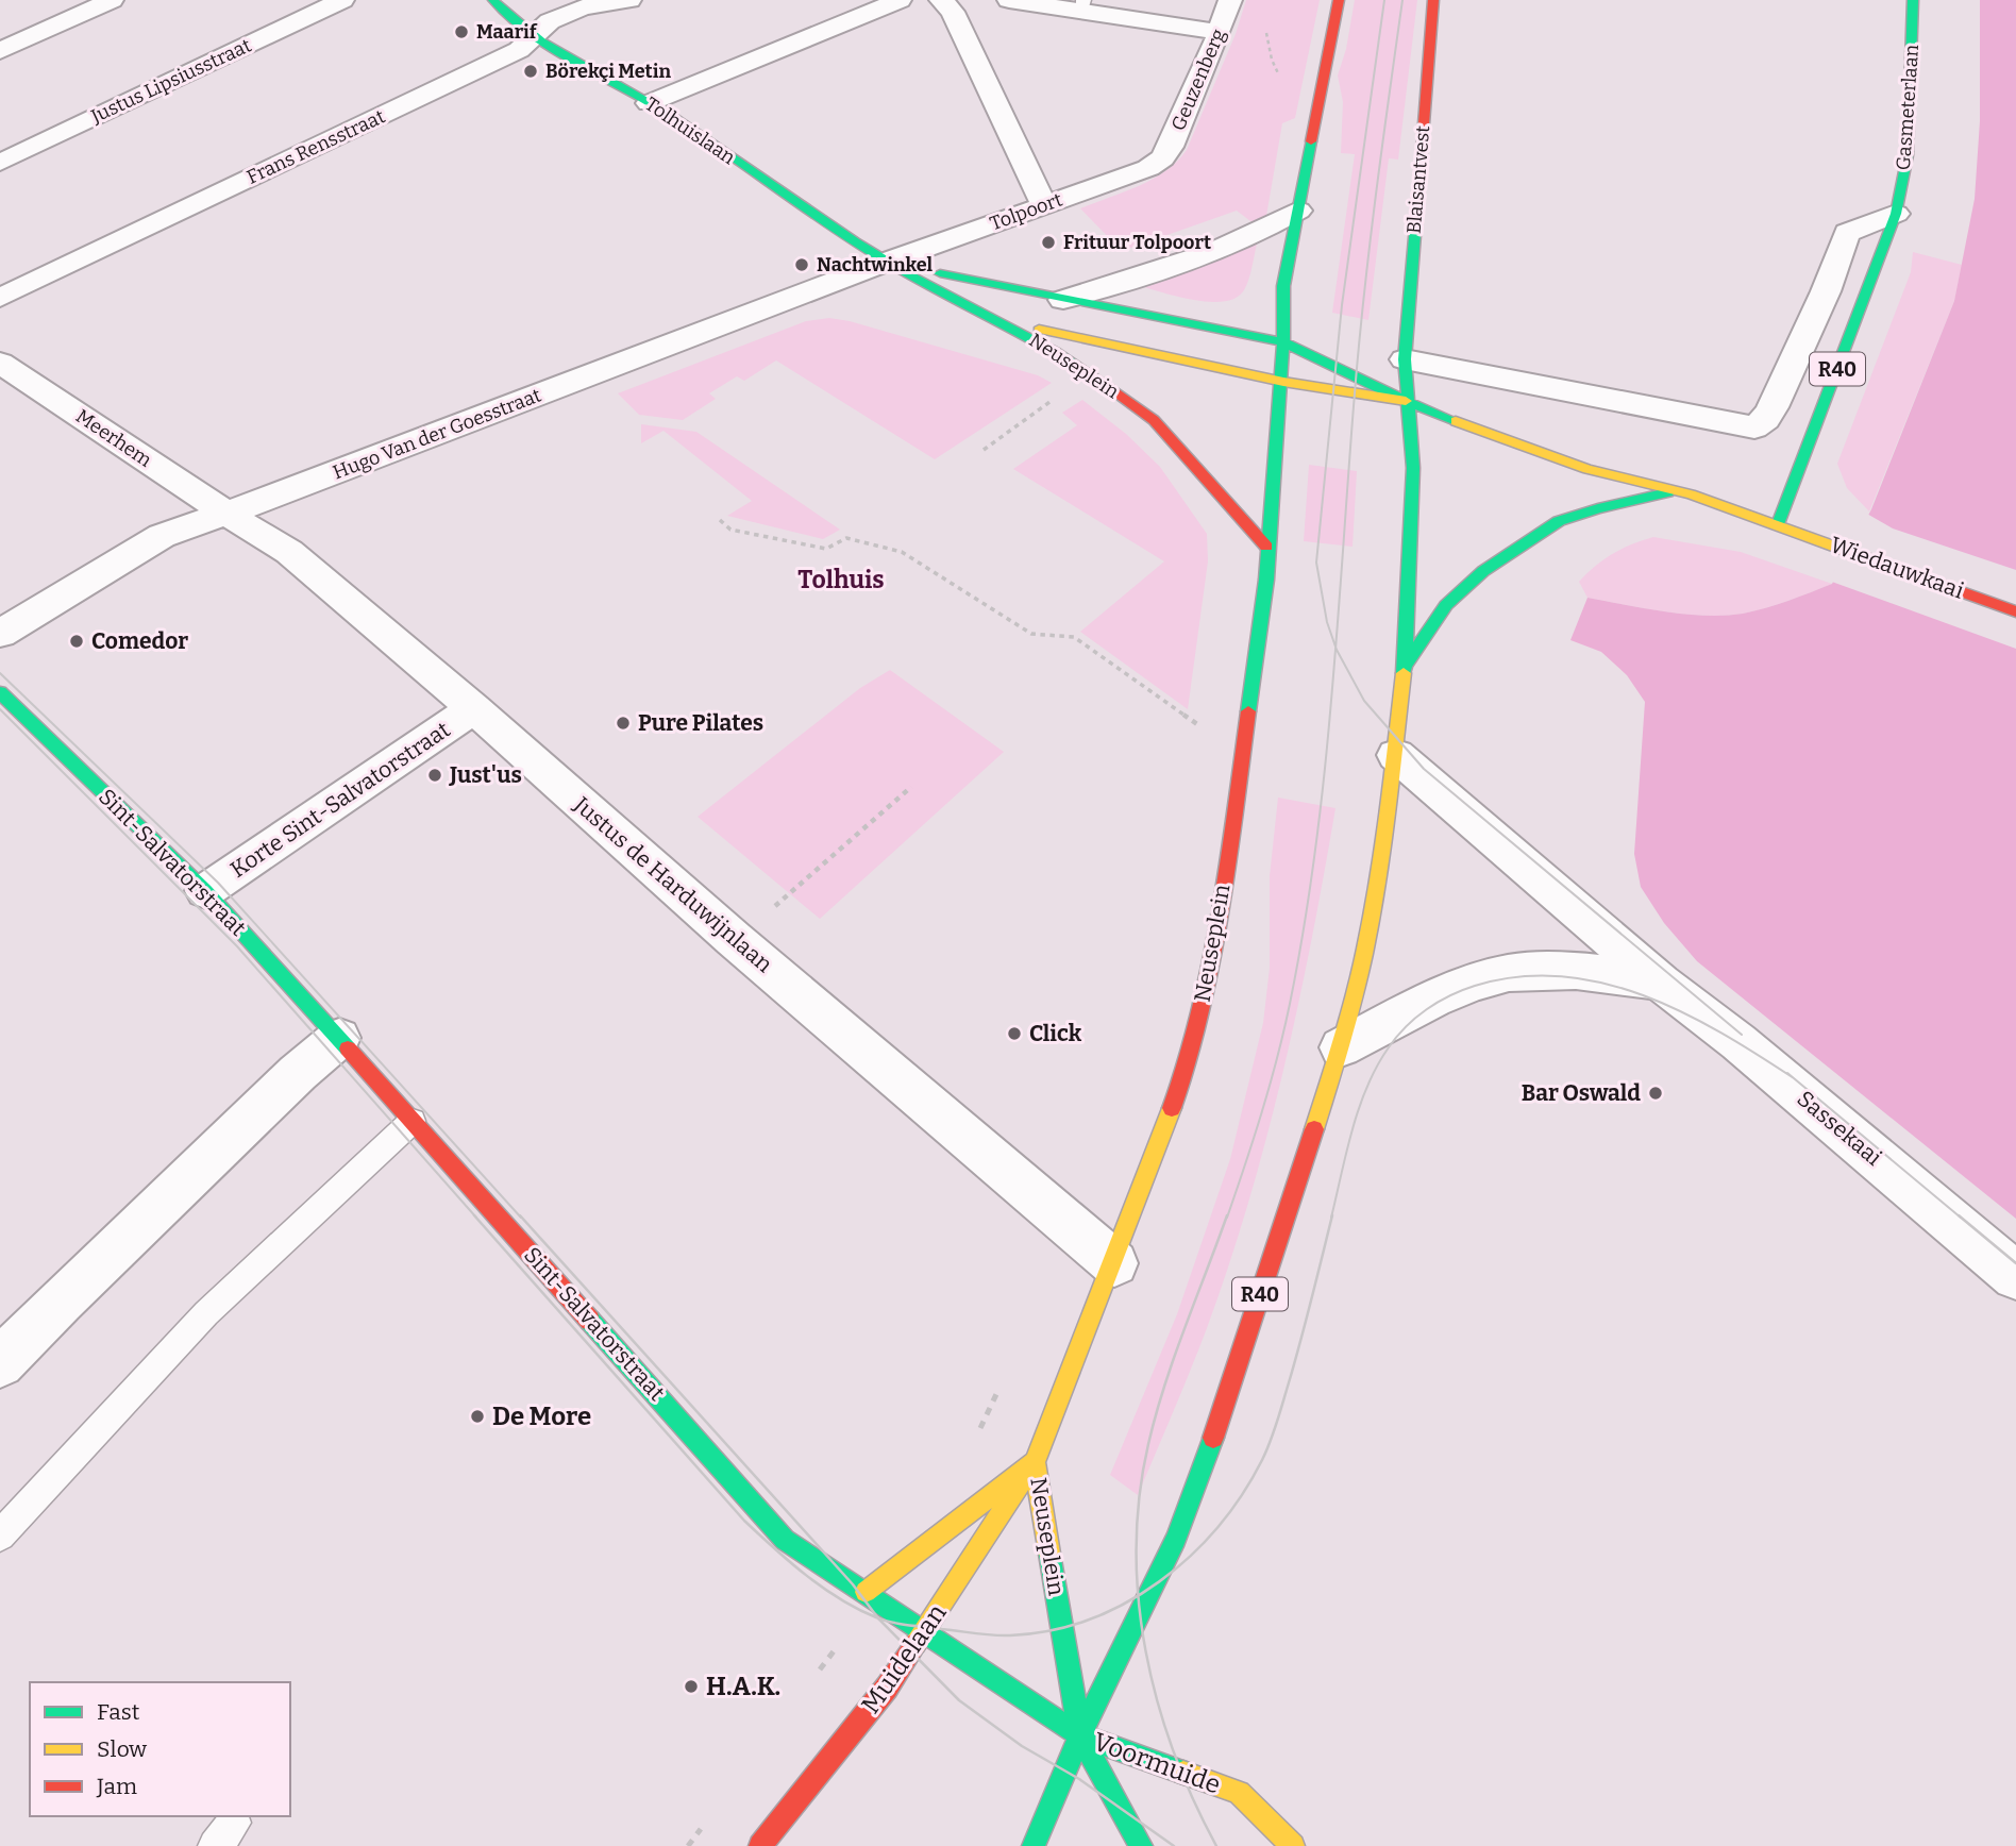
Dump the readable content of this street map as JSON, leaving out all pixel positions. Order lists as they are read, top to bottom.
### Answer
{
  "streets": {
    "main road": [
      "Gasmeterlaan",
      "Tolhuislaan",
      "Blaisantvest",
      "Neuseplein",
      "R40",
      "Wiedauwkaai",
      "Sint-Salvatorstraat",
      "Muidelaan",
      "Voormuide"
    ],
    "street": [
      "Geuzenberg",
      "Justus Lipsiusstraat",
      "Frans Rensstraat",
      "Tolpoort",
      "Hugo Van der Goesstraat",
      "Meerhem",
      "Korte Sint-Salvatorstraat",
      "Justus de Harduwijnlaan",
      "Sassekaai"
    ]
  },
  "crossings": [
    ["Geuzenberg", "Tolpoort"],
    ["Gasmeterlaan", "Neuseplein"],
    ["Gasmeterlaan", "Wiedauwkaai"],
    ["Tolhuislaan", "Frans Rensstraat"],
    ["Tolhuislaan", "Tolpoort"],
    ["Tolhuislaan", "Neuseplein"],
    ["Tolhuislaan", "Hugo Van der Goesstraat"],
    ["Blaisantvest", "Neuseplein"],
    ["Blaisantvest", "R40"],
    ["Tolpoort", "Neuseplein"],
    ["Tolpoort", "Hugo Van der Goesstraat"],
    ["Neuseplein", "R40"],
    ["Neuseplein", "Hugo Van der Goesstraat"],
    ["Neuseplein", "Wiedauwkaai"],
    ["Neuseplein", "Sint-Salvatorstraat"],
    ["Neuseplein", "Justus de Harduwijnlaan"],
    ["Neuseplein", "Muidelaan"],
    ["Neuseplein", "Voormuide"],
    ["R40", "Sint-Salvatorstraat"],
    ["R40", "Voormuide"],
    ["Hugo Van der Goesstraat", "Meerhem"],
    ["Hugo Van der Goesstraat", "Justus de Harduwijnlaan"],
    ["Meerhem", "Justus de Harduwijnlaan"],
    ["Korte Sint-Salvatorstraat", "Sint-Salvatorstraat"],
    ["Korte Sint-Salvatorstraat", "Justus de Harduwijnlaan"],
    ["Sint-Salvatorstraat", "Muidelaan"],
    ["Sint-Salvatorstraat", "Voormuide"]
  ],
  "districts": ["Tolhuis"],
  "places": [
    "Maarif",
    "Börekçi Metin",
    "Frituur Tolpoort",
    "Nachtwinkel",
    "Comedor",
    "Pure Pilates",
    "Just'us",
    "Click",
    "Bar Oswald",
    "De More",
    "H.A.K."
  ],
  "legend": ["Fast", "Slow", "Jam"]
}
